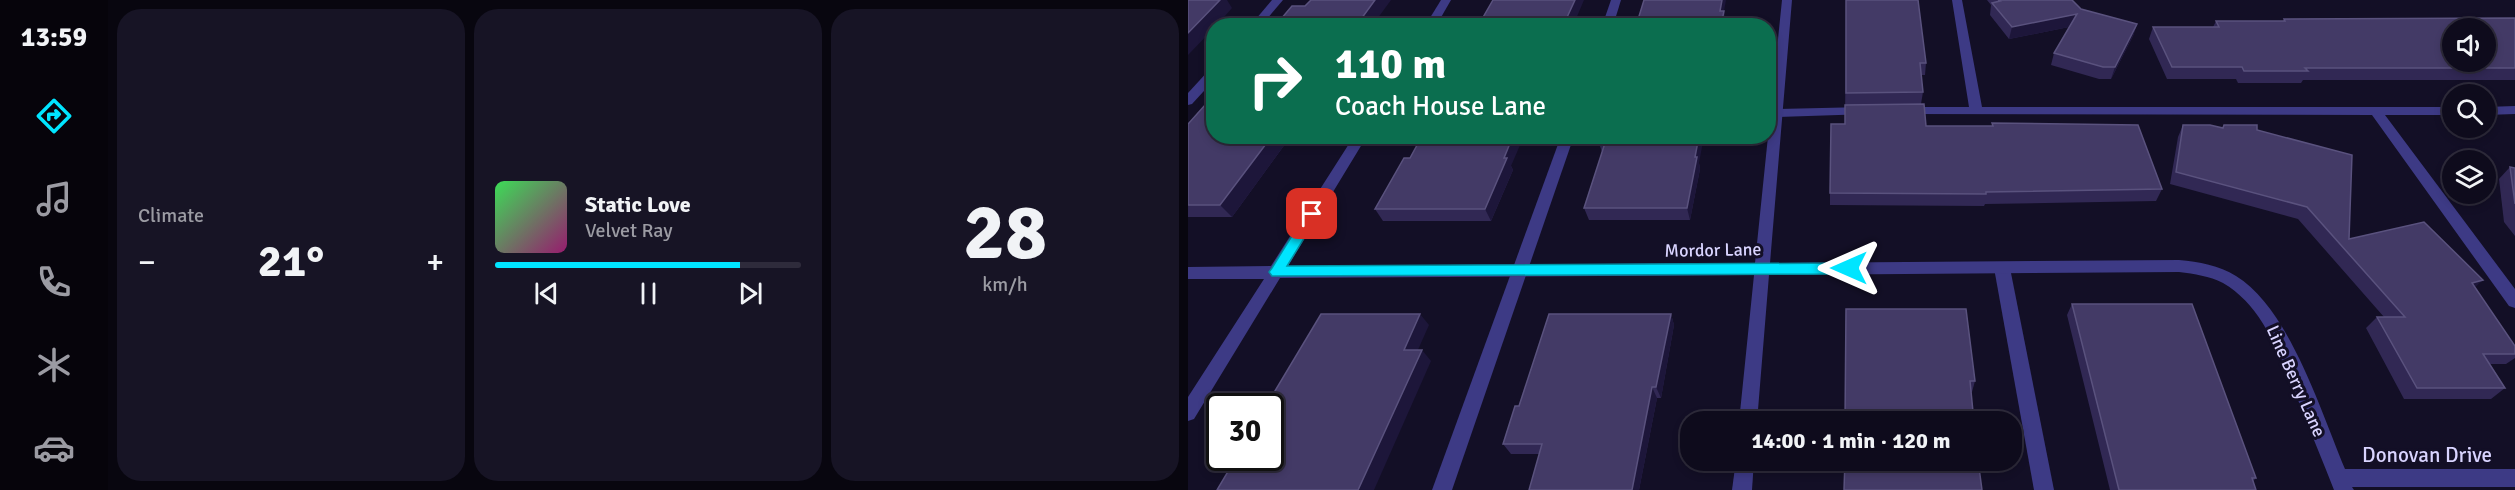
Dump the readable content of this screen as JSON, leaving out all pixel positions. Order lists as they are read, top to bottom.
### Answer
{
  "streets": {
    "street": ["Mordor Lane", "Line Berry Lane", "Donovan Drive"]
  },
  "crossings": [
    ["Mordor Lane", "Line Berry Lane"],
    ["Line Berry Lane", "Donovan Drive"]
  ],
  "page": {
    "tabs": "13:59",
    "tile": [
      "Climate",
      ["28", "km/h"]
    ],
    "turn": ["110 m", "Coach House Lane"],
    "song": ["Static Love", "Velvet Ray"],
    "heat": ["−", "21°", "+"],
    "limit": "30",
    "trip": "14:00 · 1 min · 120 m"
  }
}
